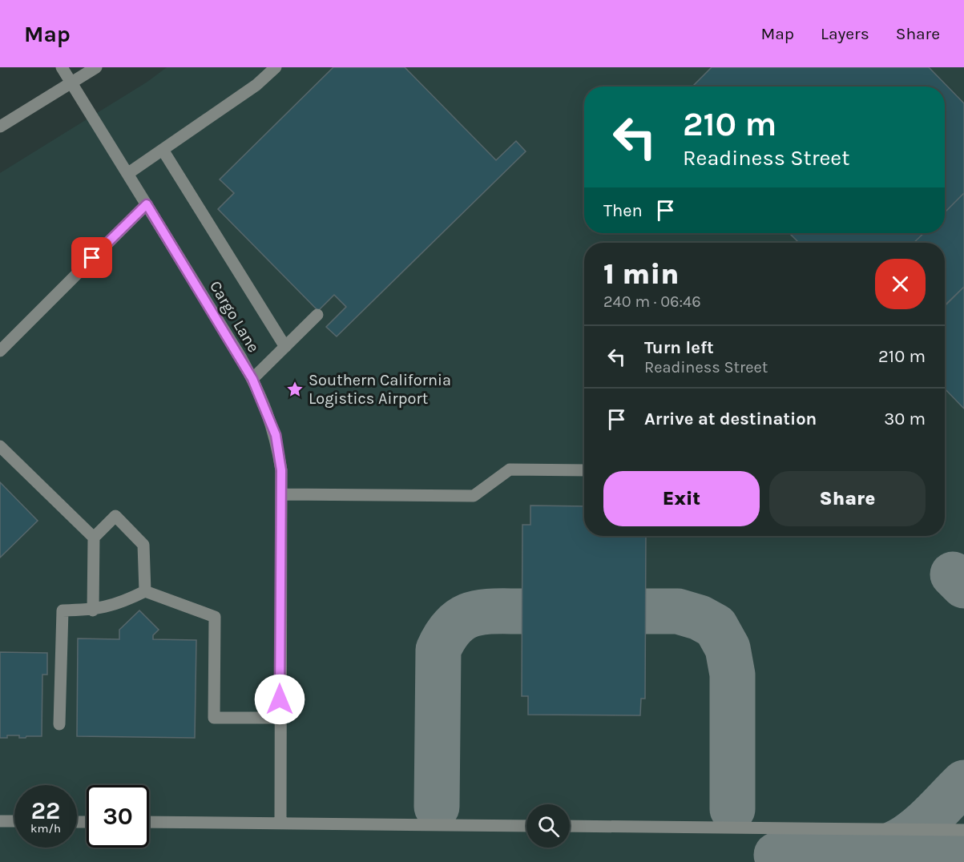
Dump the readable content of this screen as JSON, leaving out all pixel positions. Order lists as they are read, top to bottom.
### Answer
{
  "streets": {
    "street": ["Cargo Lane"]
  },
  "places": {
    "place": ["Southern California Logistics Airport"]
  },
  "page": {
    "header": "Map",
    "nav": ["Map", "Layers", "Share"],
    "turn": ["210 m", "Readiness Street"],
    "then": "Then",
    "heading": ["1 min", "240 m · 06:46"],
    "list": [
      {
        "name": "Turn left",
        "note": "Readiness Street",
        "value": "210 m"
      },
      {
        "name": "Arrive at destination",
        "value": "30 m"
      }
    ],
    "buttons": ["Exit", "Share"],
    "speed": "22 km/h",
    "limit": "30"
  }
}
